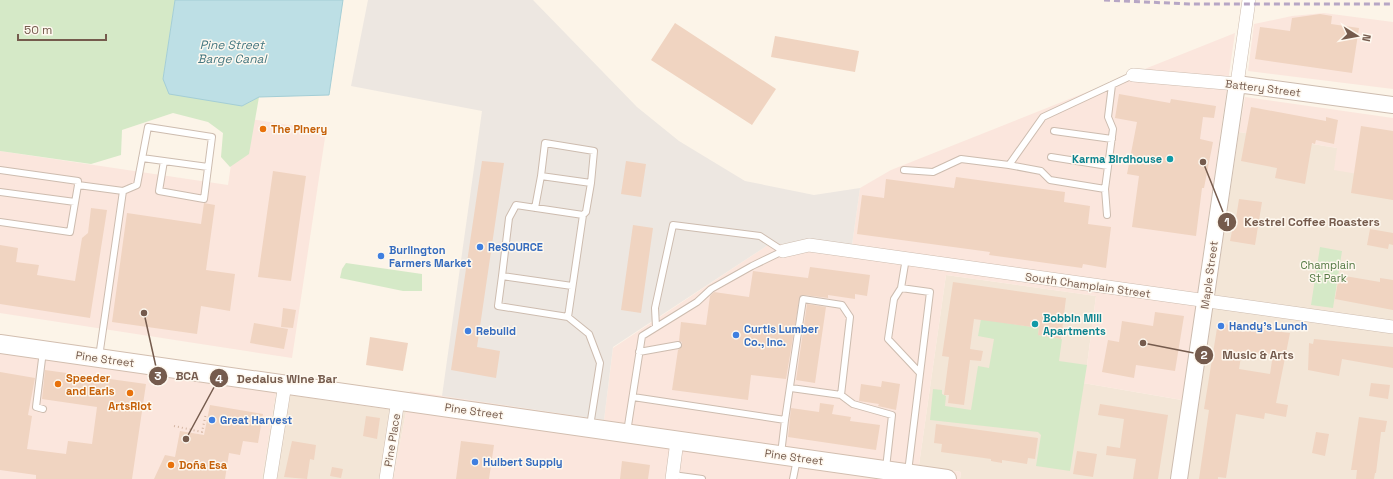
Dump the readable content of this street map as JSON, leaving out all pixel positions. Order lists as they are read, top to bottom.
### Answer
{
  "streets": {
    "main road": ["Pine Street"],
    "street": [
      "Battery Street",
      "Maple Street",
      "South Champlain Street",
      "Pine Place"
    ]
  },
  "crossings": [
    ["Battery Street", "Maple Street"],
    ["Maple Street", "South Champlain Street"],
    ["Pine Street", "Pine Place"]
  ],
  "water": ["Pine Street Barge Canal"],
  "parks": ["Champlain St Park"],
  "places": [
    "The Pinery",
    "Karma Birdhouse",
    "Kestrel Coffee Roasters",
    "ReSOURCE",
    "Burlington Farmers Market",
    "BCA",
    "Bobbin Mill Apartments",
    "Handy's Lunch",
    "Rebuild",
    "Curtis Lumber Co., Inc.",
    "Music & Arts",
    "Speeder and Earls",
    "ArtsRiot",
    "Great Harvest",
    "Dedalus Wine Bar",
    "Hulbert Supply",
    "Doña Esa"
  ],
  "scale_bar": "50 m",
  "north": "right"
}
